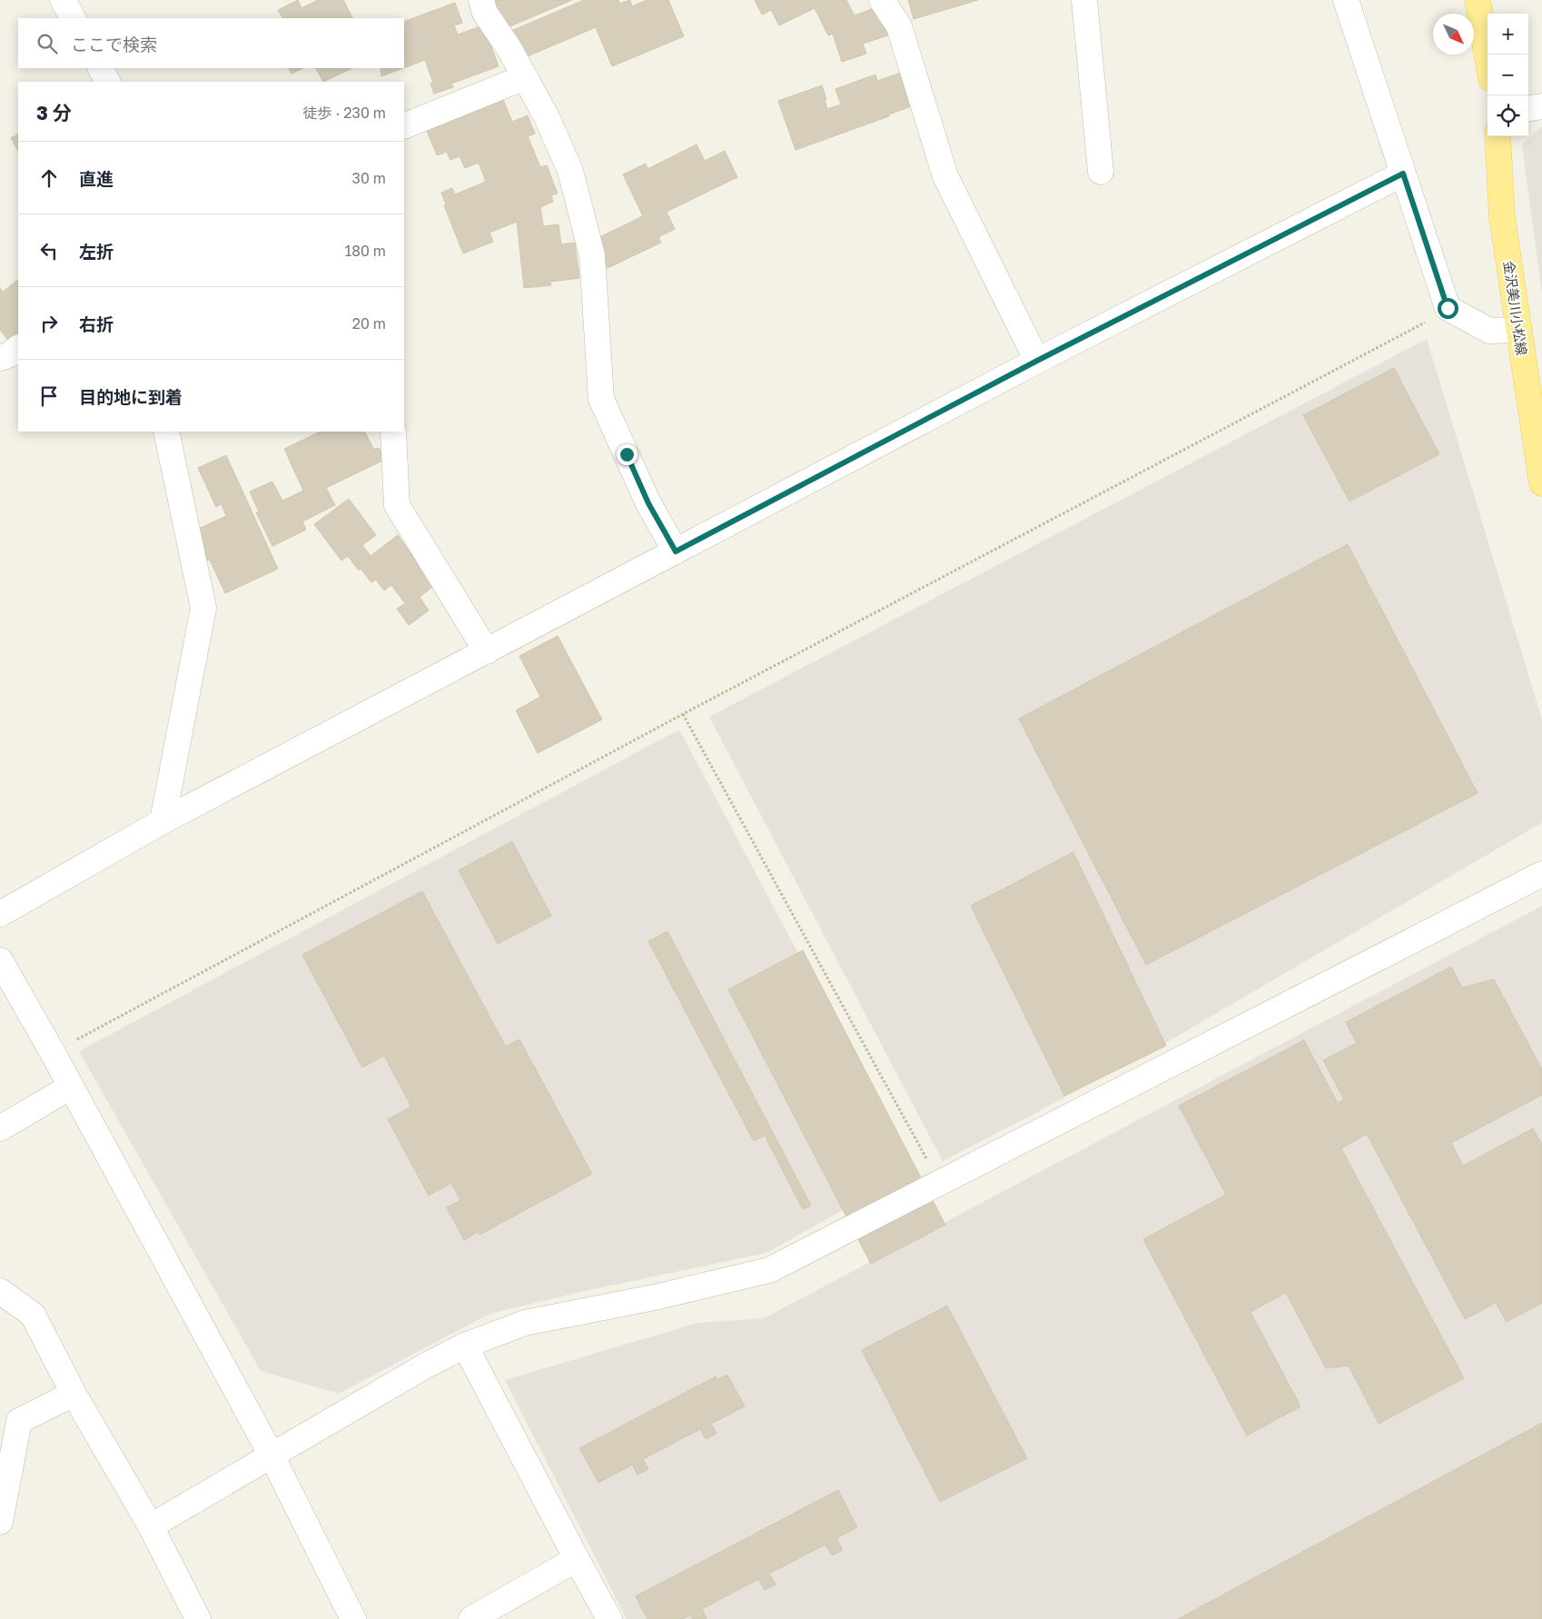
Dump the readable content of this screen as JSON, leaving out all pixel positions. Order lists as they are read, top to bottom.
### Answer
{
  "streets": {
    "main road": ["金沢美川小松線"]
  },
  "north": "bottom right",
  "page": {
    "map_buttons": ["+", "−"],
    "search": "ここで検索",
    "heading": ["3 分", "徒歩 · 230 m"],
    "list": [
      ["直進", "30 m"],
      ["左折", "180 m"],
      ["右折", "20 m"],
      "目的地に到着"
    ]
  }
}
